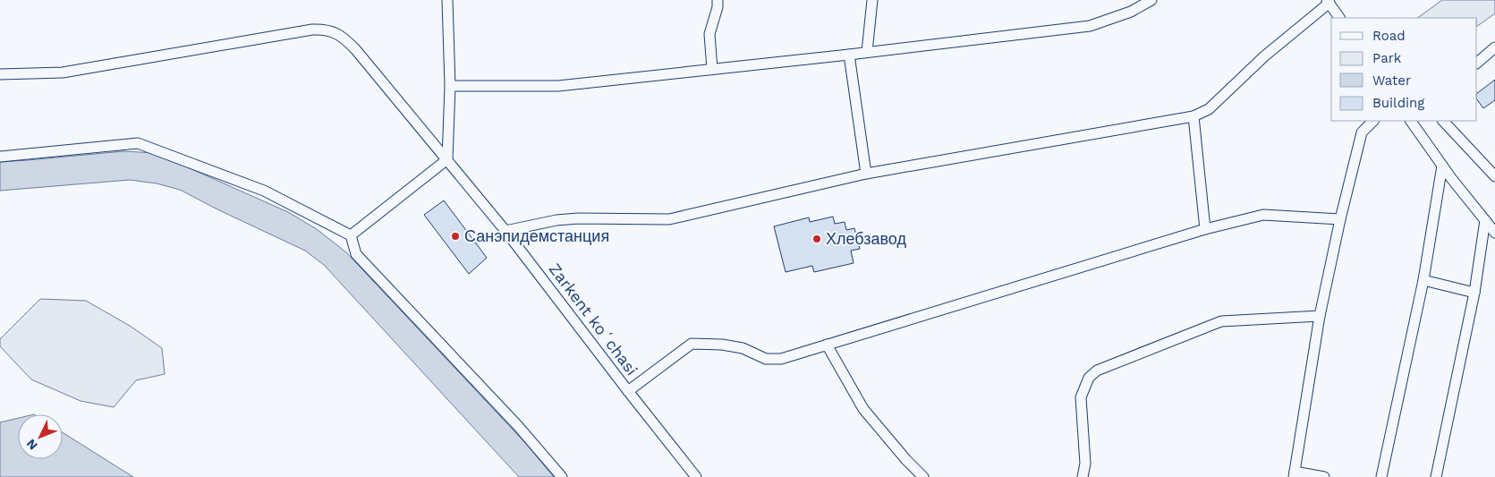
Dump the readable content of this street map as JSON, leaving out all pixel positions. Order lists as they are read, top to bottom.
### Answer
{
  "streets": {
    "street": ["Zarkent koʻchasi"]
  },
  "places": ["Санэпидемстанция", "Хлебзавод"],
  "legend": [
    "Road",
    "Park",
    "Water",
    "Building"
  ],
  "north": "bottom left"
}
